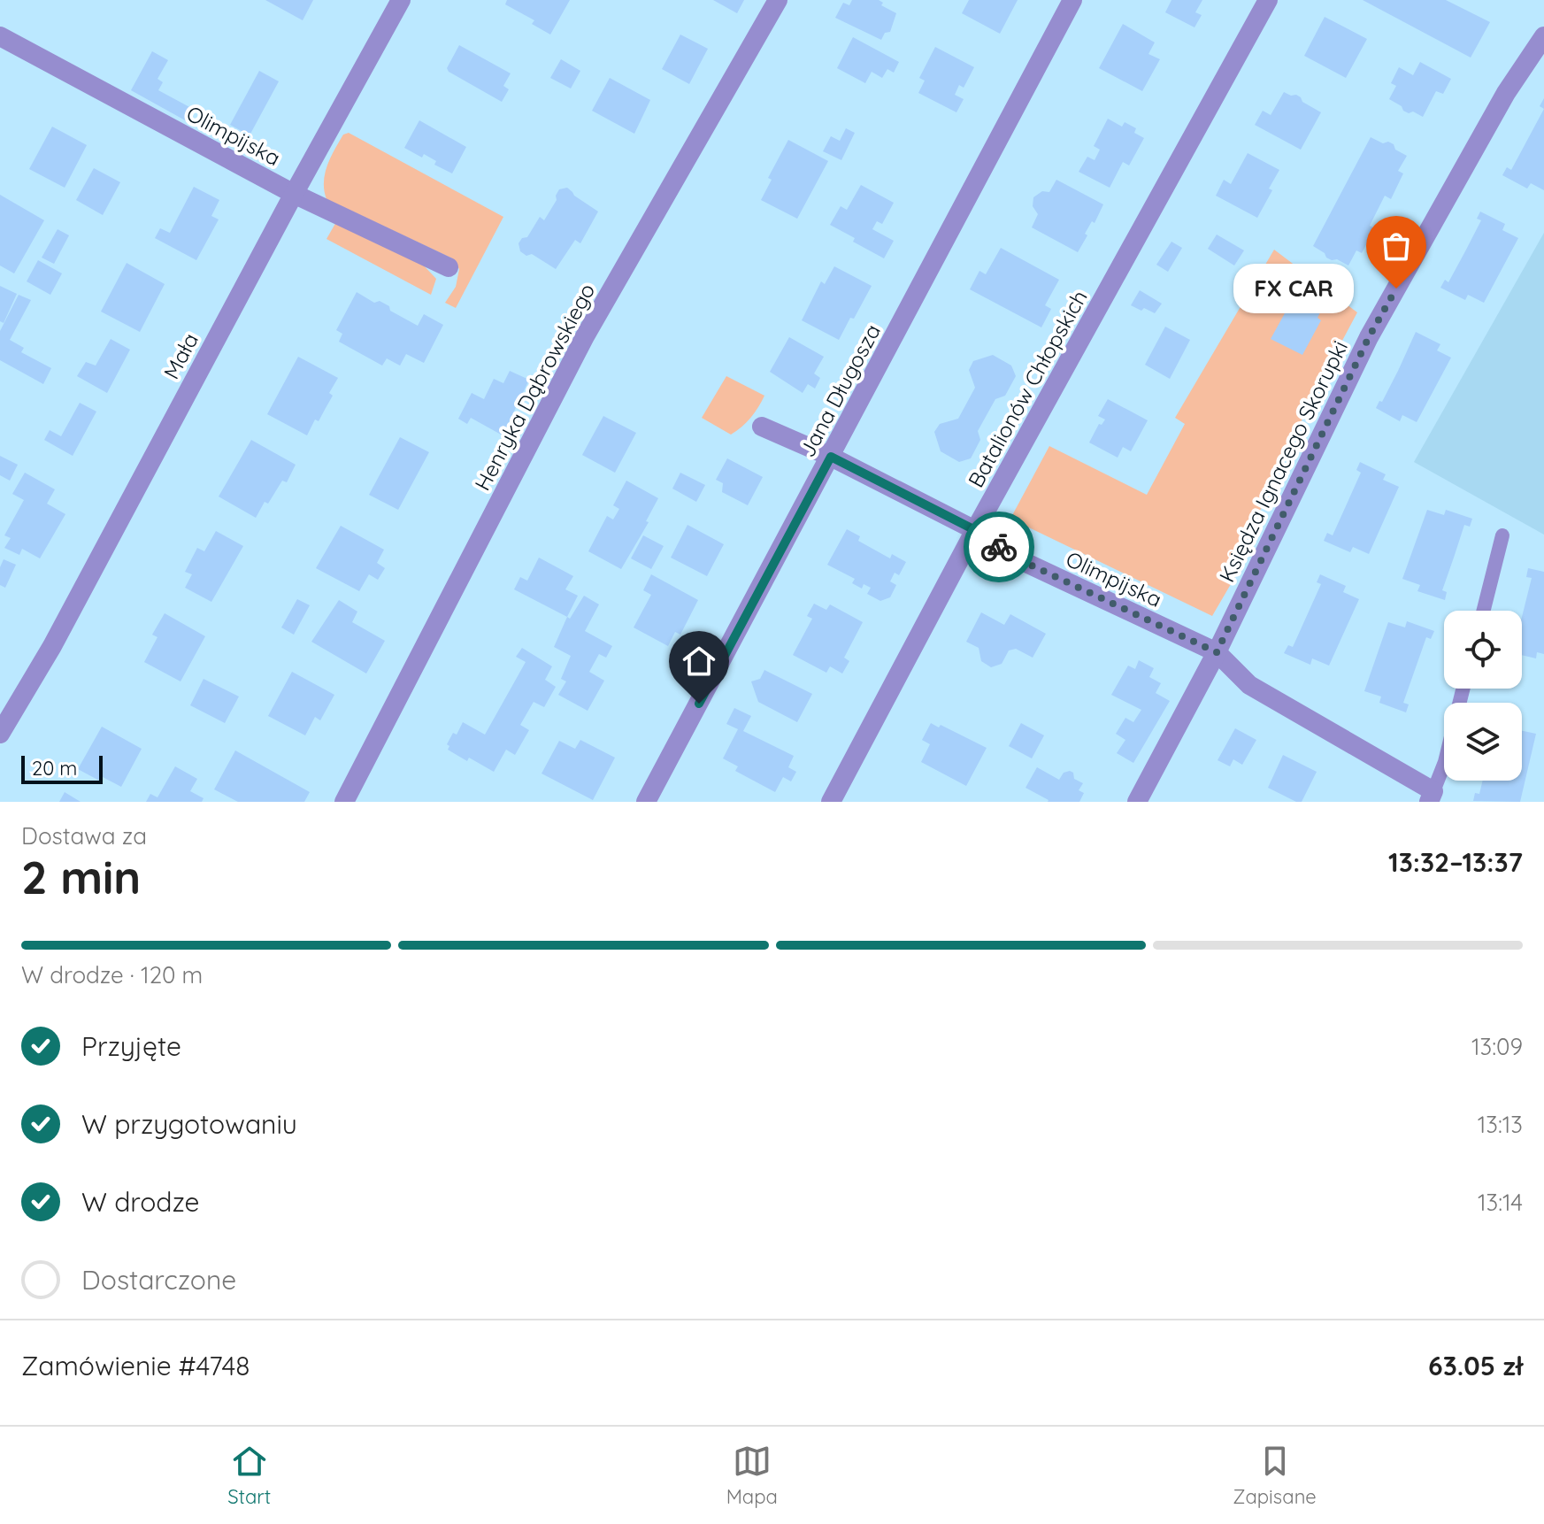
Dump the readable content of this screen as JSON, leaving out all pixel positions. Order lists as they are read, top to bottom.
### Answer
{
  "streets": {
    "street": [
      "Olimpijska",
      "Mała",
      "Henryka Dąbrowskiego",
      "Batalionów Chłopskich",
      "Jana Długosza",
      "Księdza Ignacego Skorupki"
    ]
  },
  "crossings": [
    ["Olimpijska", "Mała"],
    ["Olimpijska", "Batalionów Chłopskich"],
    ["Olimpijska", "Jana Długosza"],
    ["Olimpijska", "Księdza Ignacego Skorupki"]
  ],
  "places": ["FX CAR"],
  "scale_bar": "20 m",
  "page": {
    "bubble": "FX CAR",
    "scale": "20 m",
    "heading": ["2 min", "Dostawa za", "13:32–13:37"],
    "panel": ["Zamówienie #4748", "63.05 zł"],
    "bar": "W drodze · 120 m",
    "list": [
      ["Przyjęte", "13:09"],
      ["W przygotowaniu", "13:13"],
      ["W drodze", "13:14"],
      "Dostarczone"
    ],
    "tabs": ["Start", "Mapa", "Zapisane"]
  }
}
